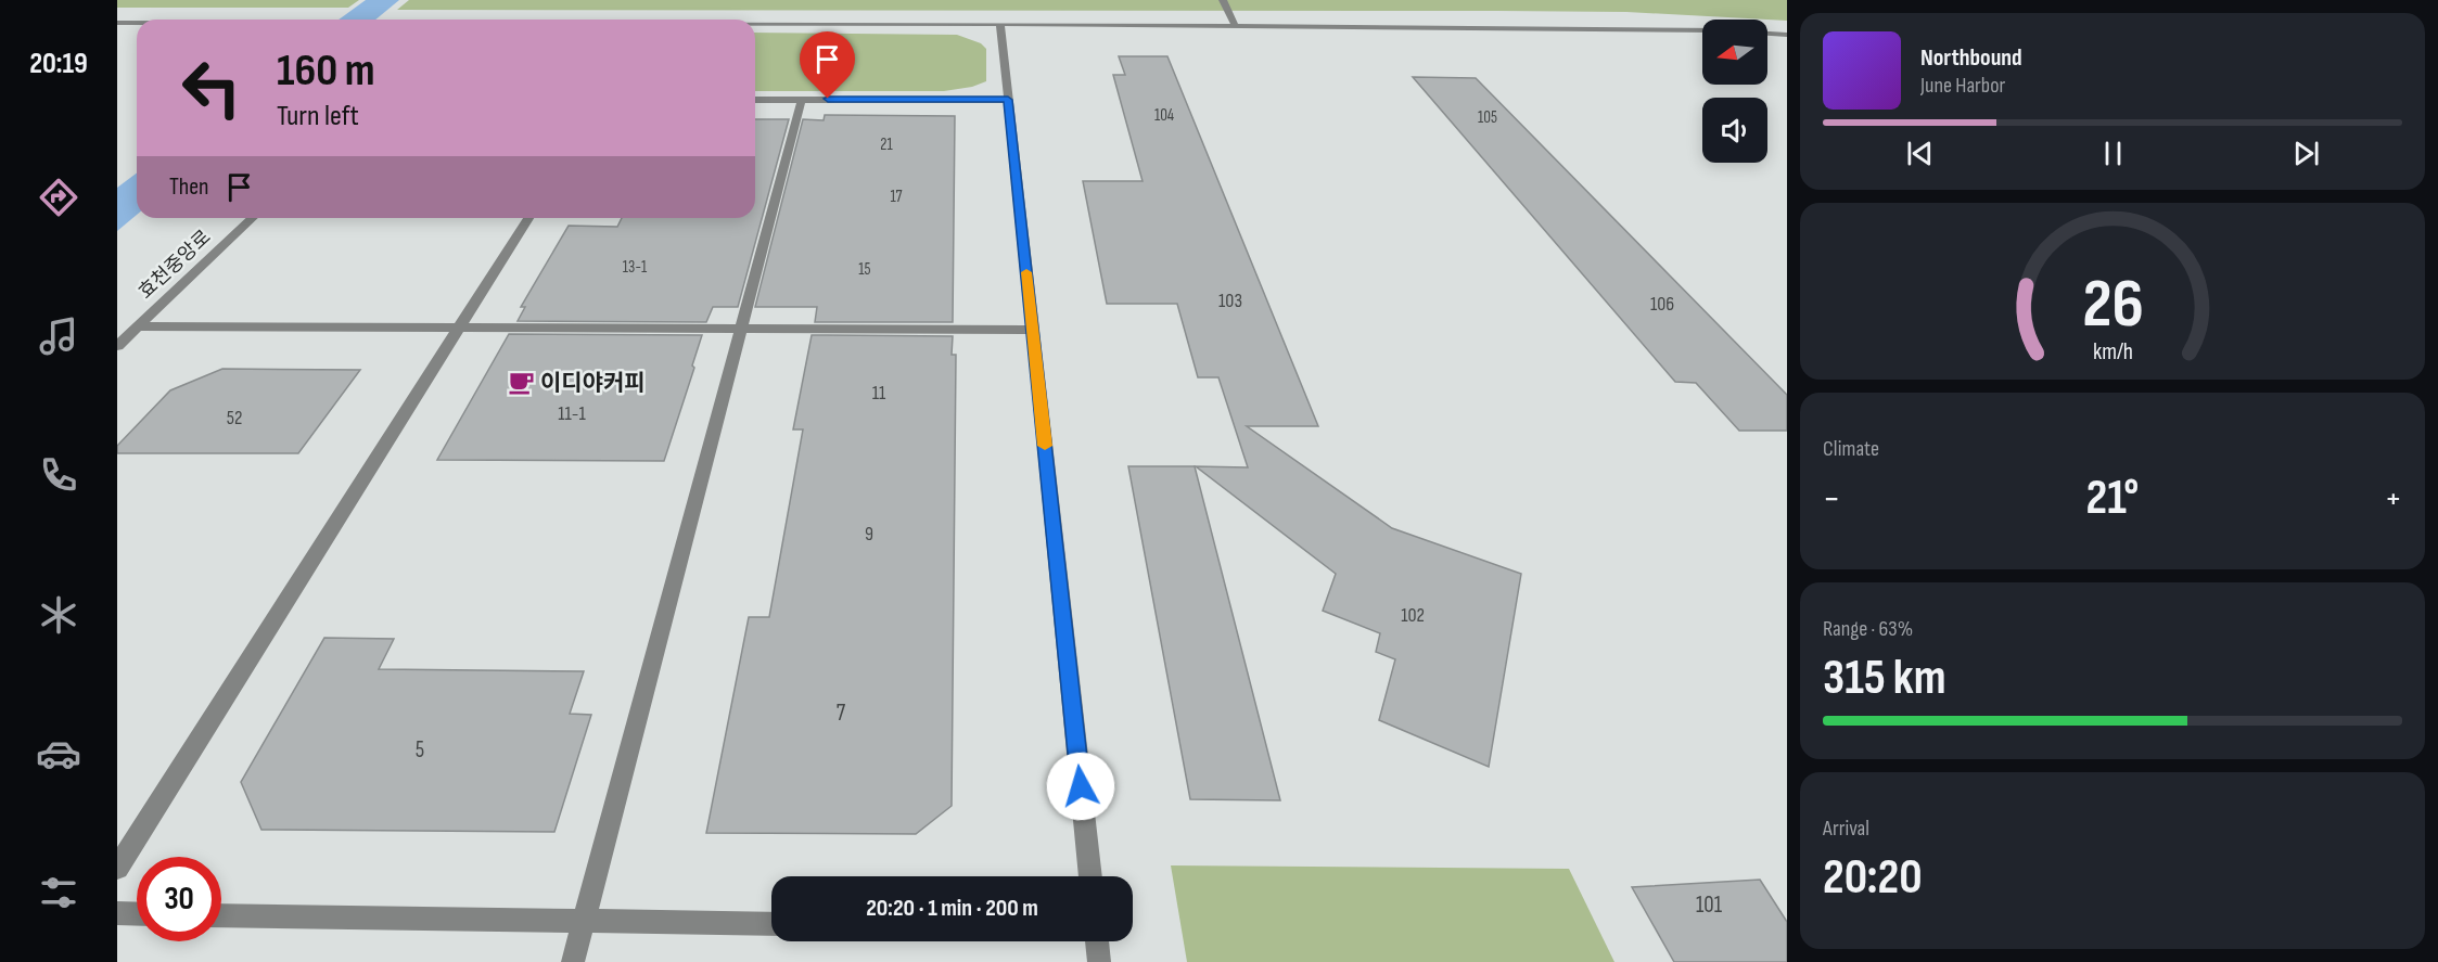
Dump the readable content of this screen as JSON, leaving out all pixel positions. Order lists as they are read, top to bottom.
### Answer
{
  "streets": {
    "street": ["효천중앙로"]
  },
  "places": {
    "cafe": ["이디야커피"]
  },
  "house_numbers": [
    "104",
    "105",
    "21",
    "17",
    "13-1",
    "15",
    "103",
    "106",
    "11",
    "11-1",
    "52",
    "9",
    "102",
    "7",
    "5",
    "101"
  ],
  "north": "left",
  "page": {
    "tabs": "20:19",
    "turn": ["160 m", "Turn left"],
    "song": ["Northbound", "June Harbor"],
    "then": "Then",
    "tile": [
      "Climate",
      ["Range · 63%", "315 km"],
      ["Arrival", "20:20"]
    ],
    "heat": ["−", "21°", "+"],
    "limit": "30",
    "trip": "20:20 · 1 min · 200 m",
    "gauge": ["26", "km/h"]
  }
}
